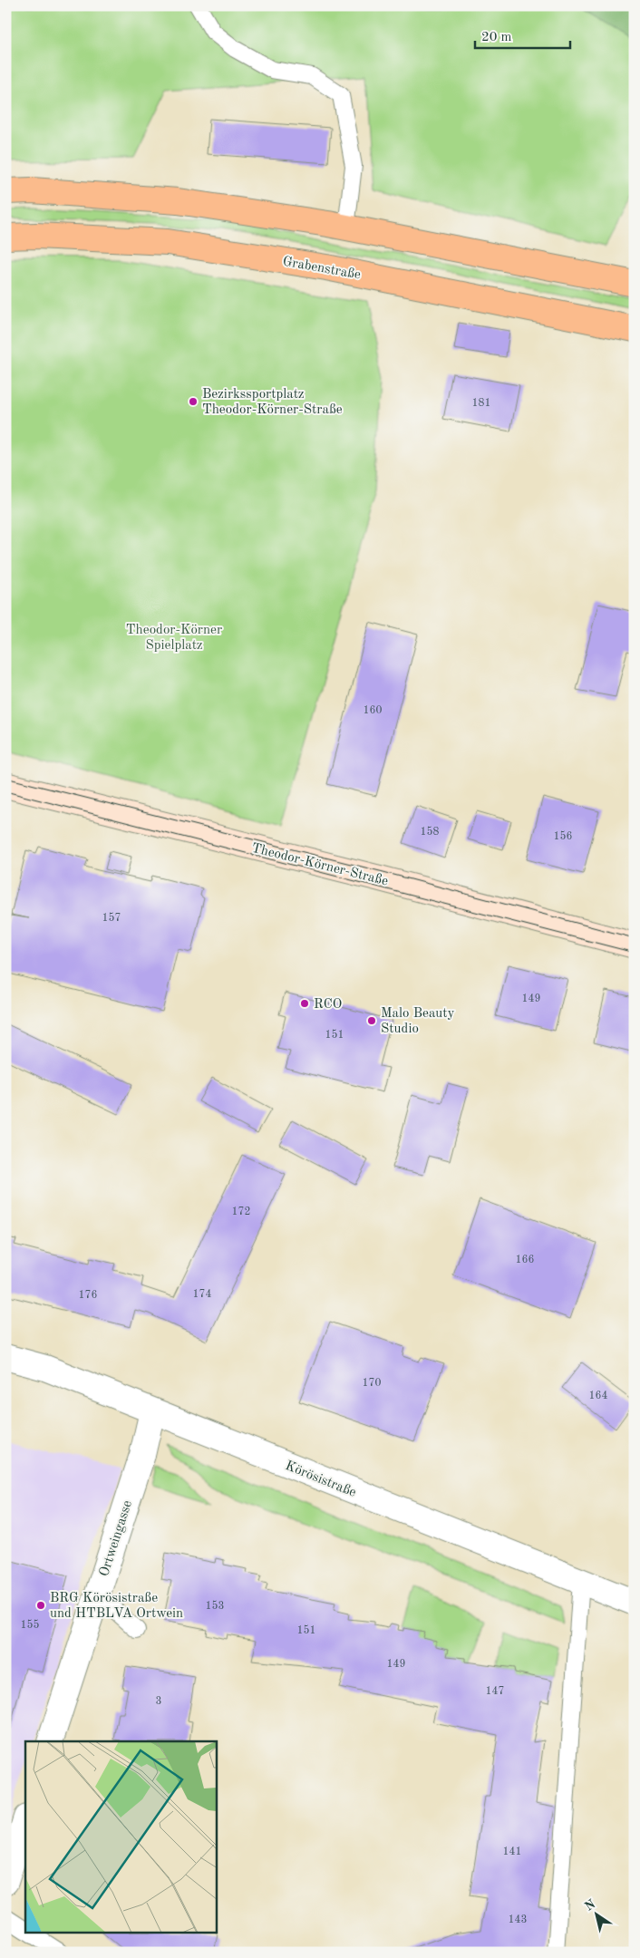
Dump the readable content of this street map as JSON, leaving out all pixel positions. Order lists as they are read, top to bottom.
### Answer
{
  "streets": {
    "main road": ["Grabenstraße", "Theodor-Körner-Straße"],
    "street": ["Körösistraße", "Ortweingasse"]
  },
  "crossings": [
    ["Körösistraße", "Ortweingasse"]
  ],
  "parks": ["Theodor-Körner Spielplatz"],
  "places": [
    "Bezirkssportplatz Theodor-Körner-Straße",
    "RCO",
    "Malo Beauty Studio",
    "BRG Körösistraße und HTBLVA Ortwein"
  ],
  "house_numbers": [
    "181",
    "160",
    "158",
    "156",
    "157",
    "149",
    "151",
    "172",
    "166",
    "174",
    "176",
    "170",
    "164",
    "153",
    "155",
    "151",
    "149",
    "147",
    "3",
    "141",
    "143"
  ],
  "scale_bar": "20 m",
  "north": "top left"
}
